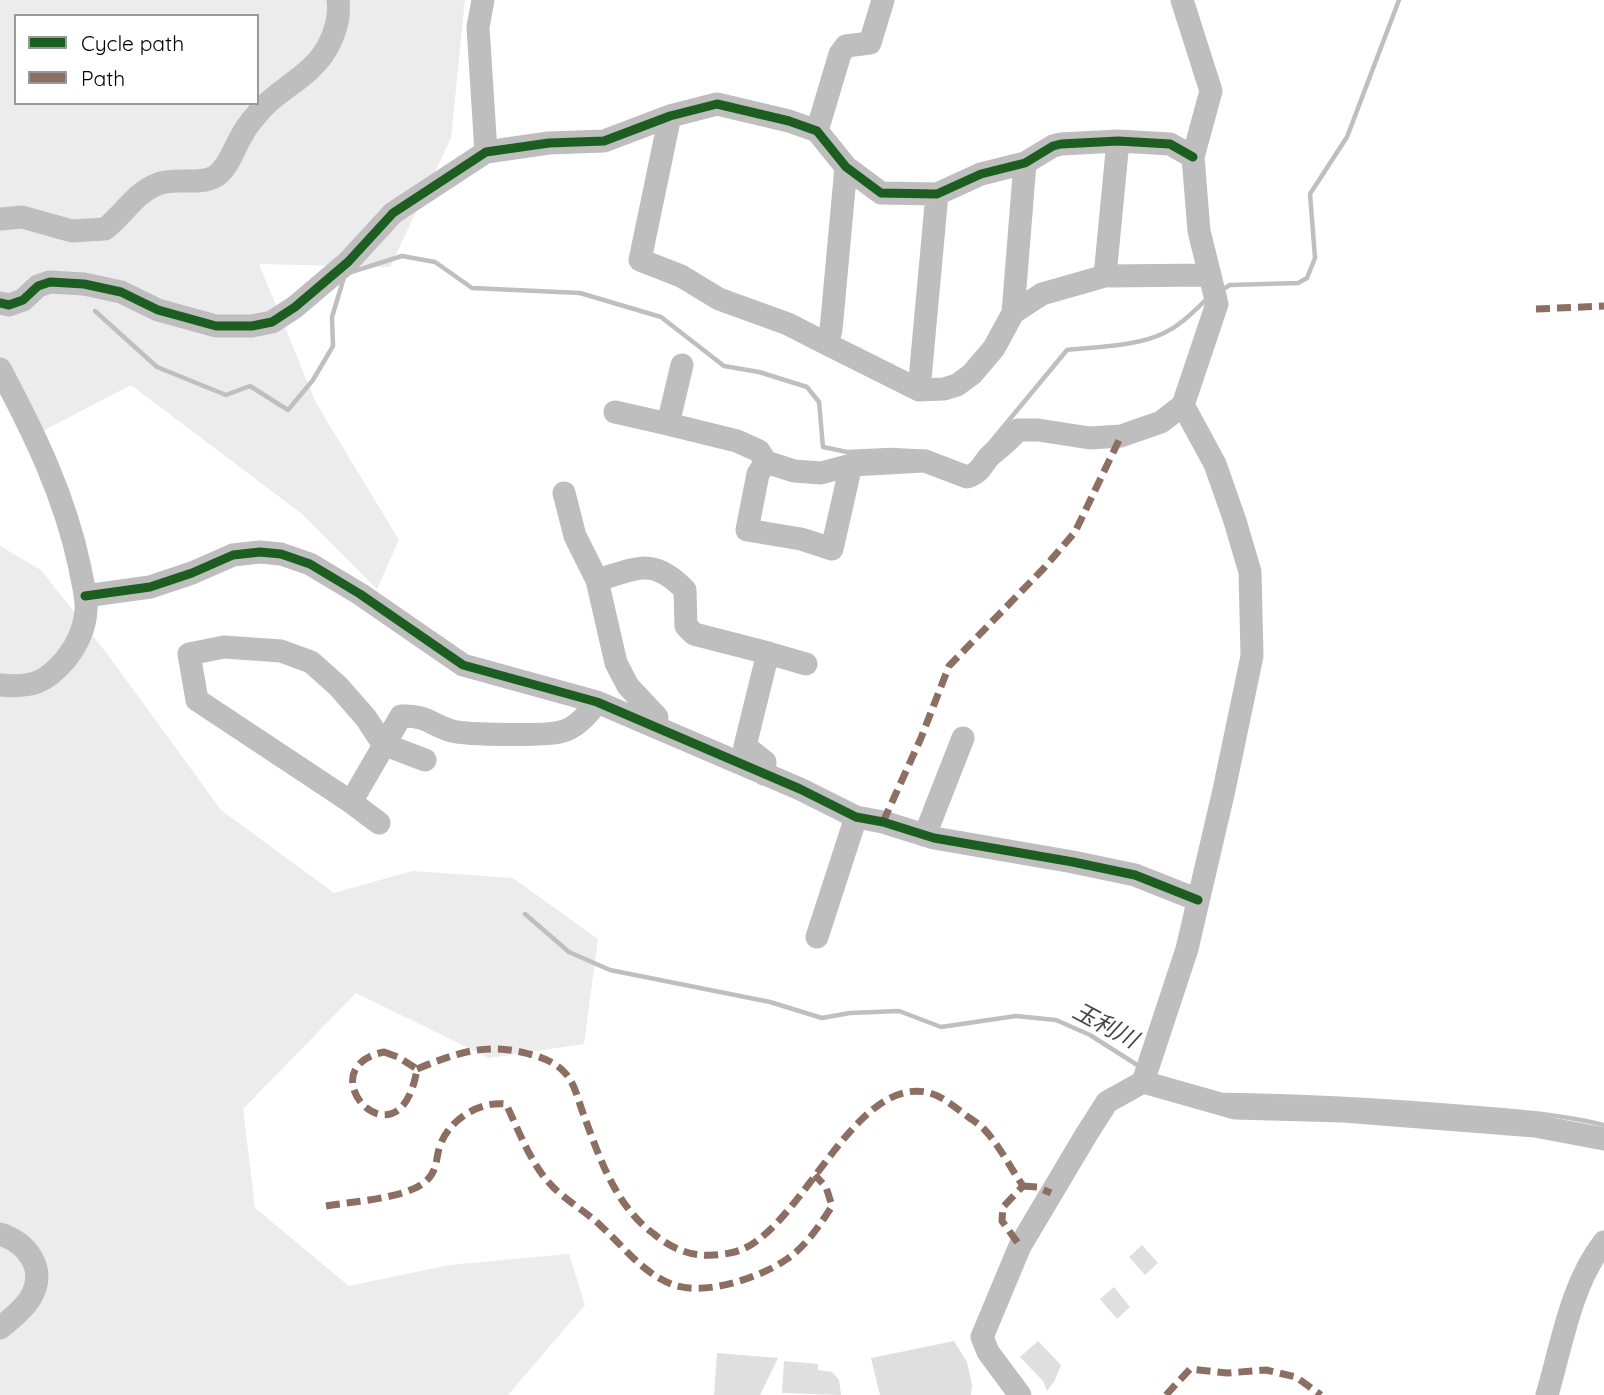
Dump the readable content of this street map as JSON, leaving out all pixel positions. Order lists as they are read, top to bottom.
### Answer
{
  "water": ["玉利川"],
  "legend": ["Cycle path", "Path"]
}
